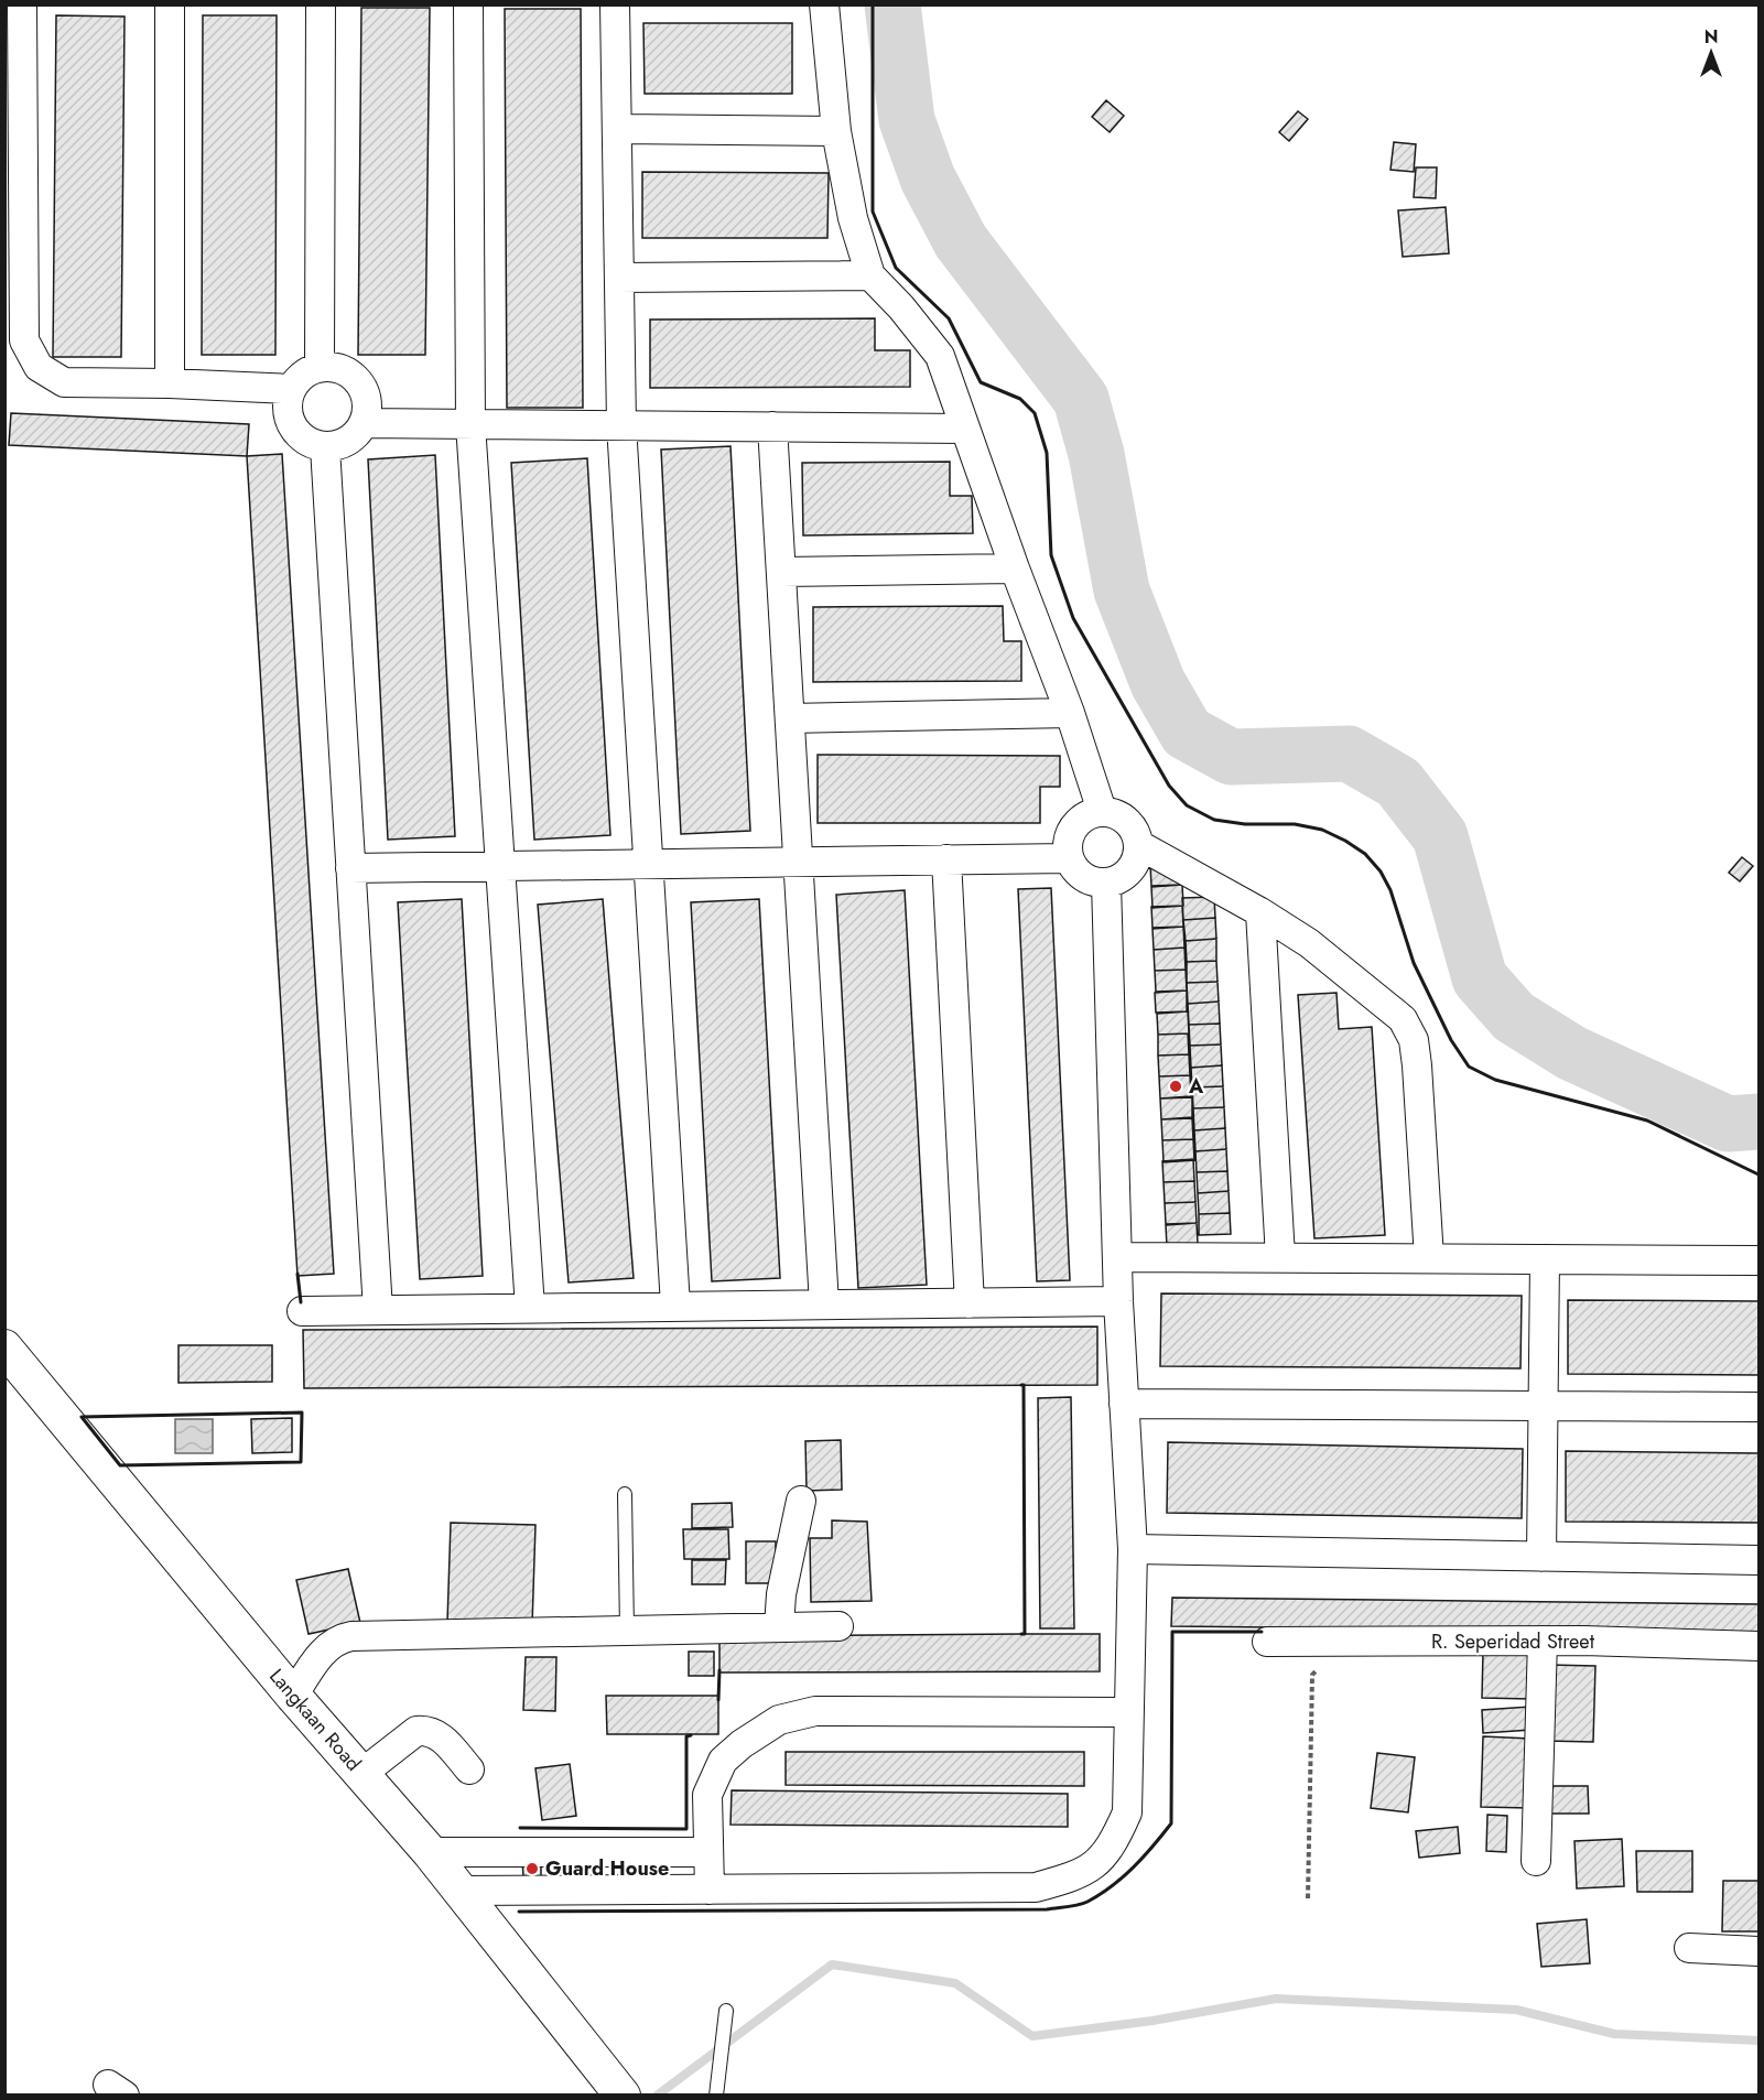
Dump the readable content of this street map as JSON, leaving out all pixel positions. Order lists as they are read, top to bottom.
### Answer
{
  "streets": {
    "street": ["R. Seperidad Street", "Langkaan Road"]
  },
  "places": ["A", "Guard House"],
  "north": "top"
}
